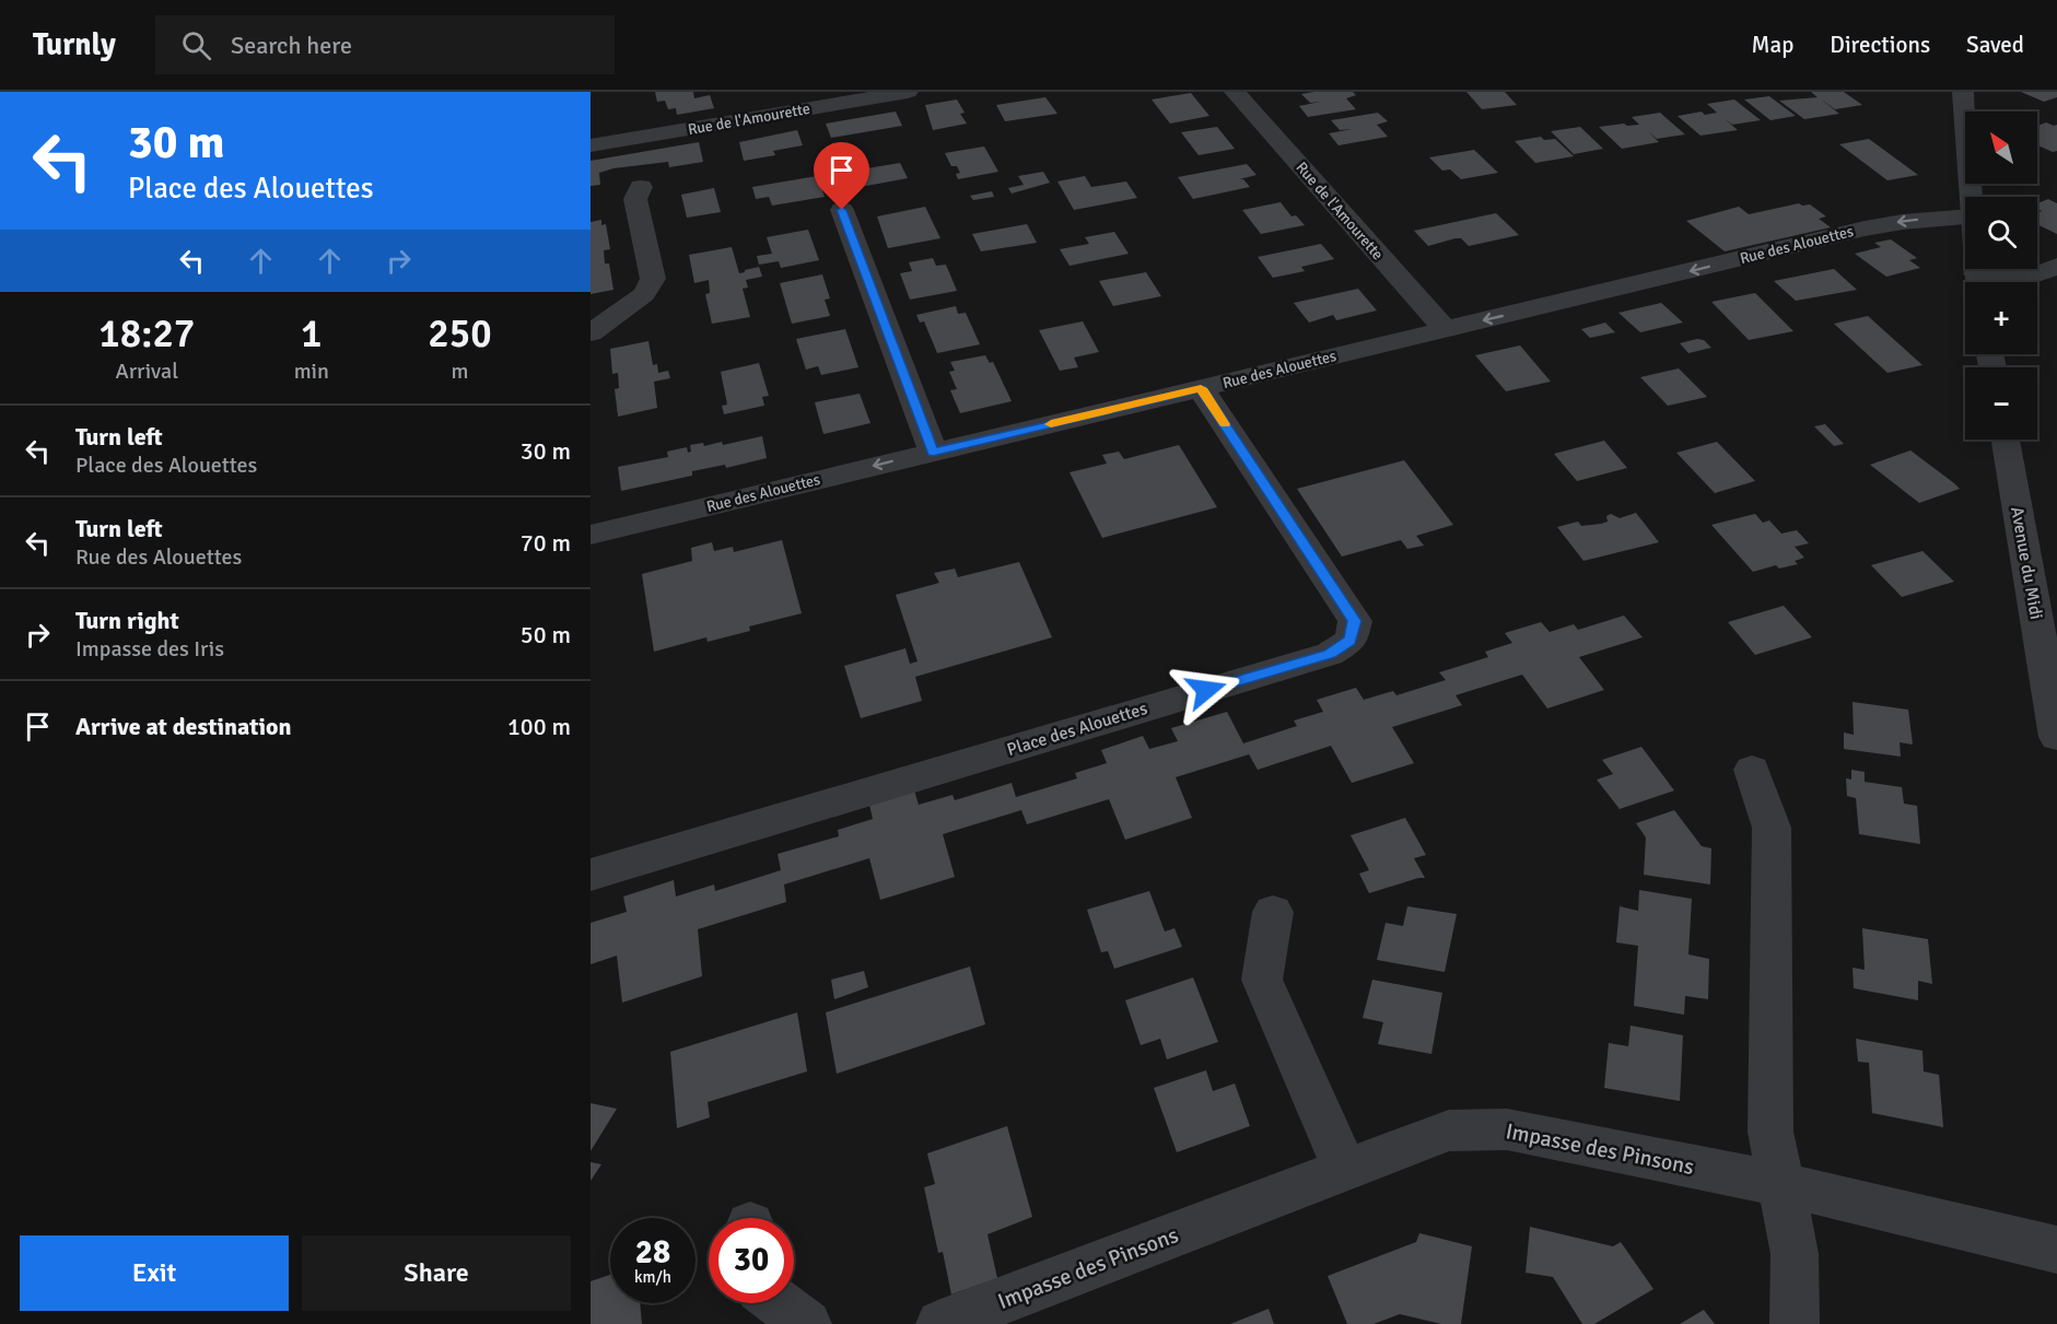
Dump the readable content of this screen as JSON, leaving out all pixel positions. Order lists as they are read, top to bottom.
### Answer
{
  "streets": {
    "street": [
      "Rue de l'Amourette",
      "Rue des Alouettes",
      "Avenue du Midi",
      "Place des Alouettes",
      "Impasse des Pinsons"
    ]
  },
  "crossings": [
    ["Rue de l'Amourette", "Rue des Alouettes"],
    ["Rue des Alouettes", "Place des Alouettes"]
  ],
  "one_way": ["Rue des Alouettes"],
  "north": "top left",
  "page": {
    "header": "Turnly",
    "search": "Search here",
    "nav": ["Map", "Directions", "Saved"],
    "turn": ["30 m", "Place des Alouettes"],
    "map_buttons": ["+", "−"],
    "eta": [
      "18:27",
      "Arrival",
      "1",
      "min",
      "250",
      "m"
    ],
    "list": [
      {
        "name": "Turn left",
        "note": "Place des Alouettes",
        "value": "30 m"
      },
      {
        "name": "Turn left",
        "note": "Rue des Alouettes",
        "value": "70 m"
      },
      {
        "name": "Turn right",
        "note": "Impasse des Iris",
        "value": "50 m"
      },
      {
        "name": "Arrive at destination",
        "value": "100 m"
      }
    ],
    "speed": "28 km/h",
    "limit": "30",
    "buttons": ["Exit", "Share"]
  }
}
